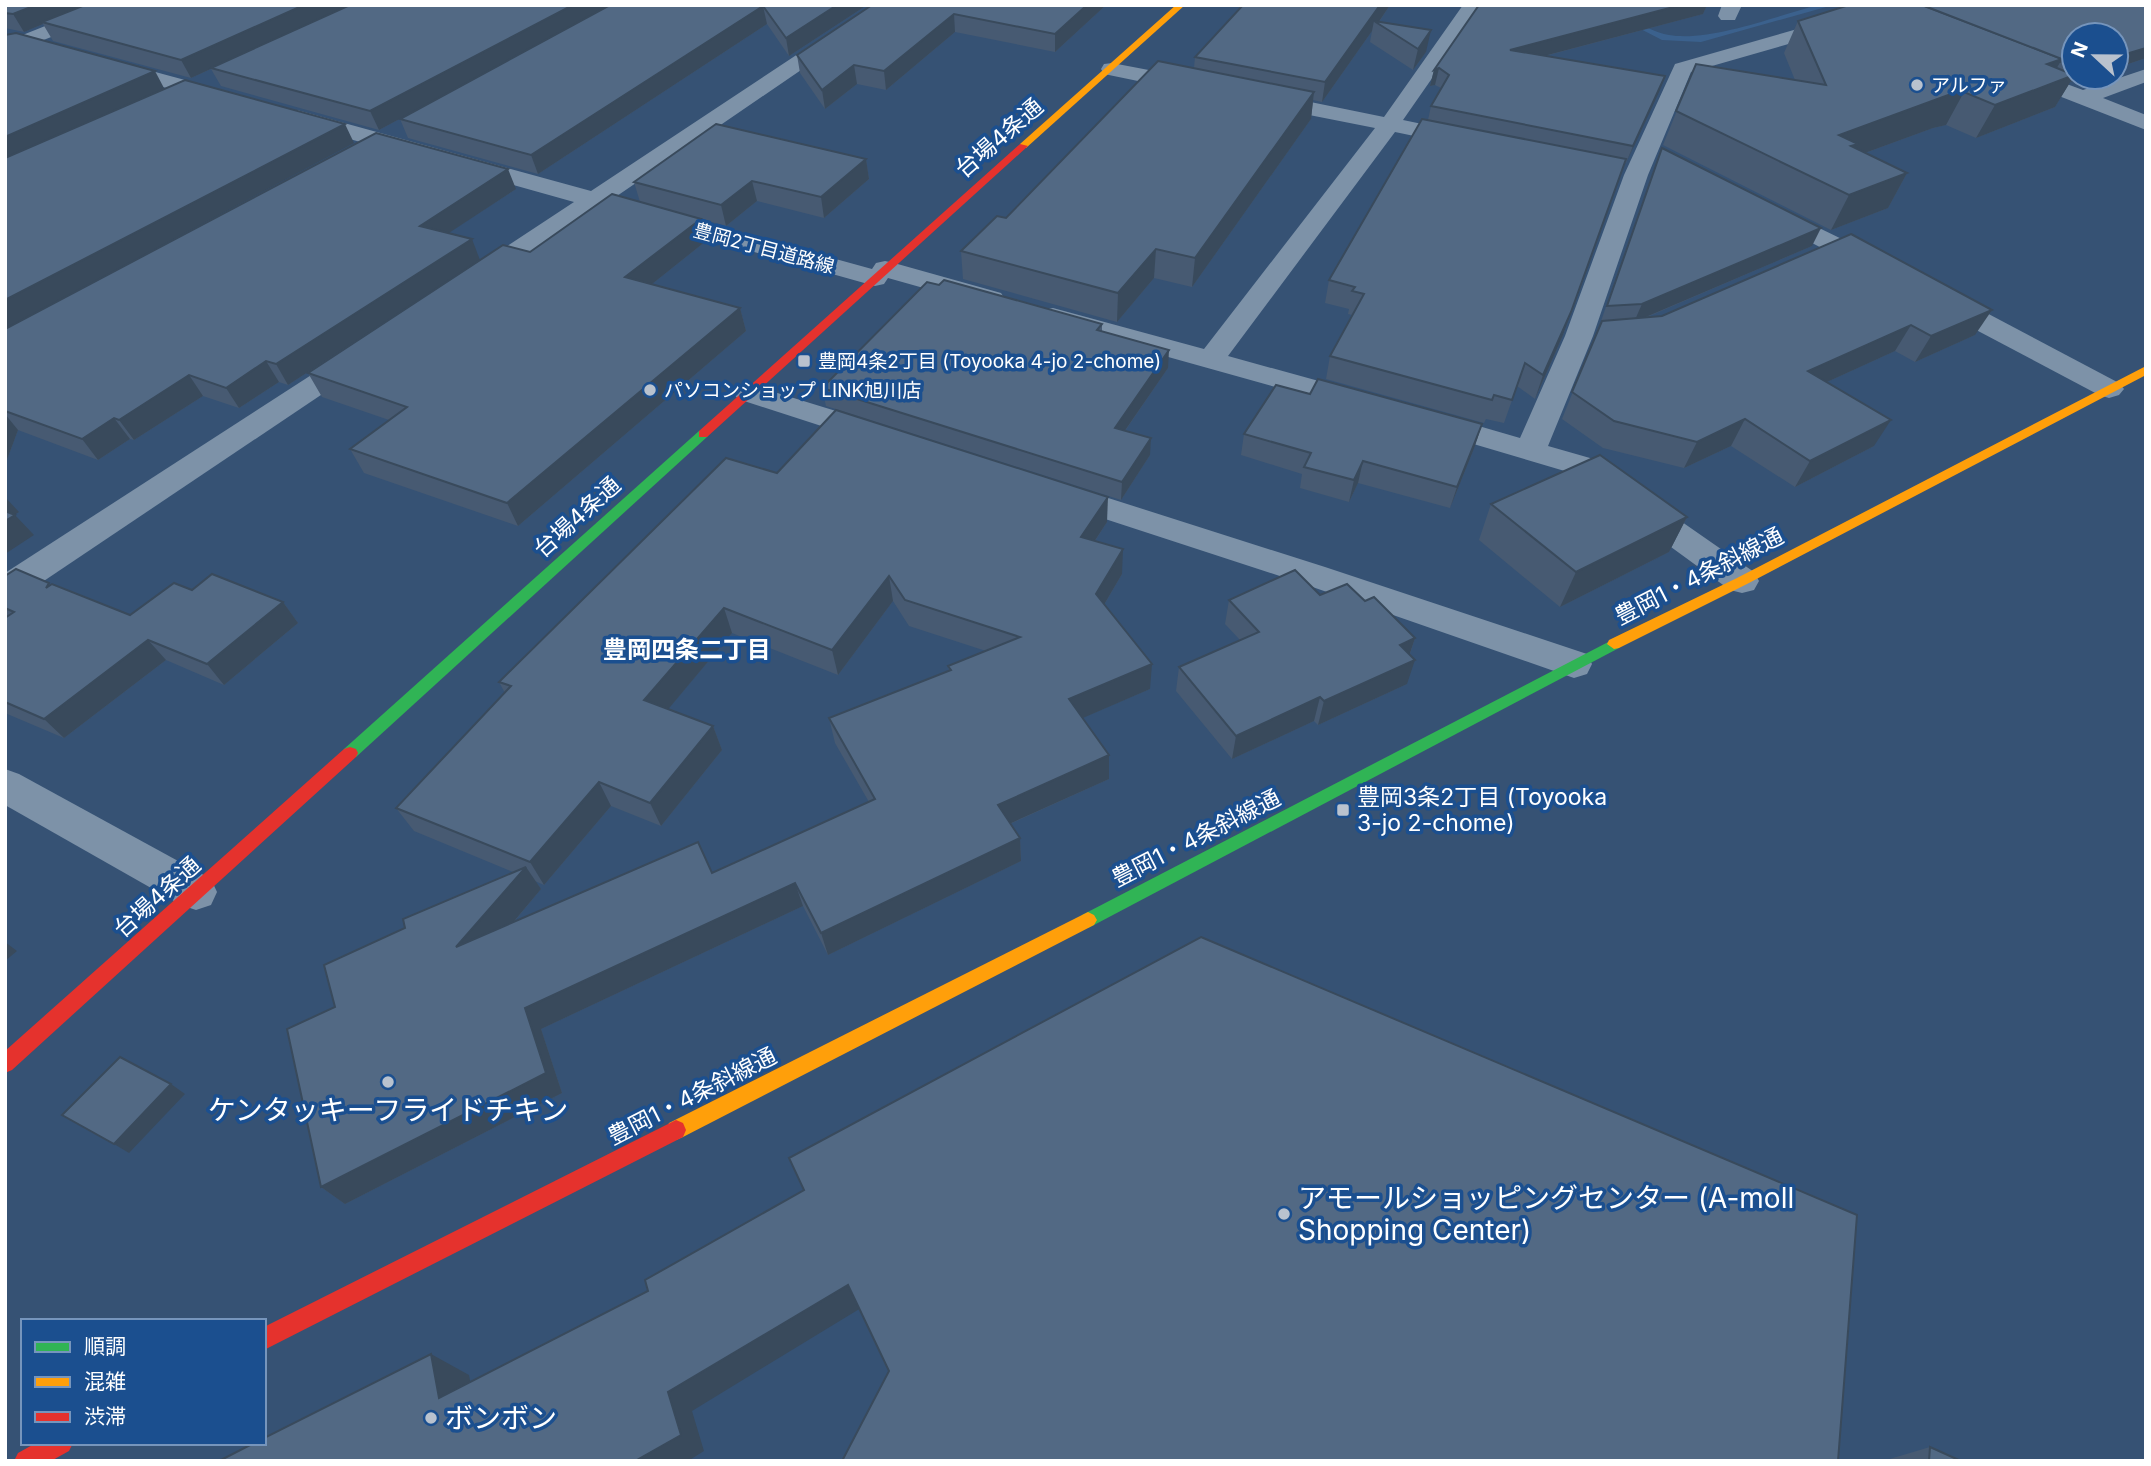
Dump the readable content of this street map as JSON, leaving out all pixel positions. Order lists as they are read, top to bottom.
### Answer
{
  "streets": {
    "street": ["台場4条通", "豊岡2丁目道路線", "豊岡1・4条斜線通"]
  },
  "crossings": [
    ["台場4条通", "豊岡2丁目道路線"],
    ["豊岡2丁目道路線", "豊岡1・4条斜線通"]
  ],
  "districts": ["豊岡四条二丁目"],
  "places": {
    "other": [
      "アルファ",
      "パソコンショップ LINK旭川店",
      "ケンタッキーフライドチキン",
      "アモールショッピングセンター (A-moll Shopping Center)",
      "ボンボン"
    ],
    "transit": ["豊岡4条2丁目 (Toyooka 4-jo 2-chome)", "豊岡3条2丁目 (Toyooka 3-jo 2-chome)"]
  },
  "legend": ["順調", "混雑", "渋滞"],
  "north": "left"
}
